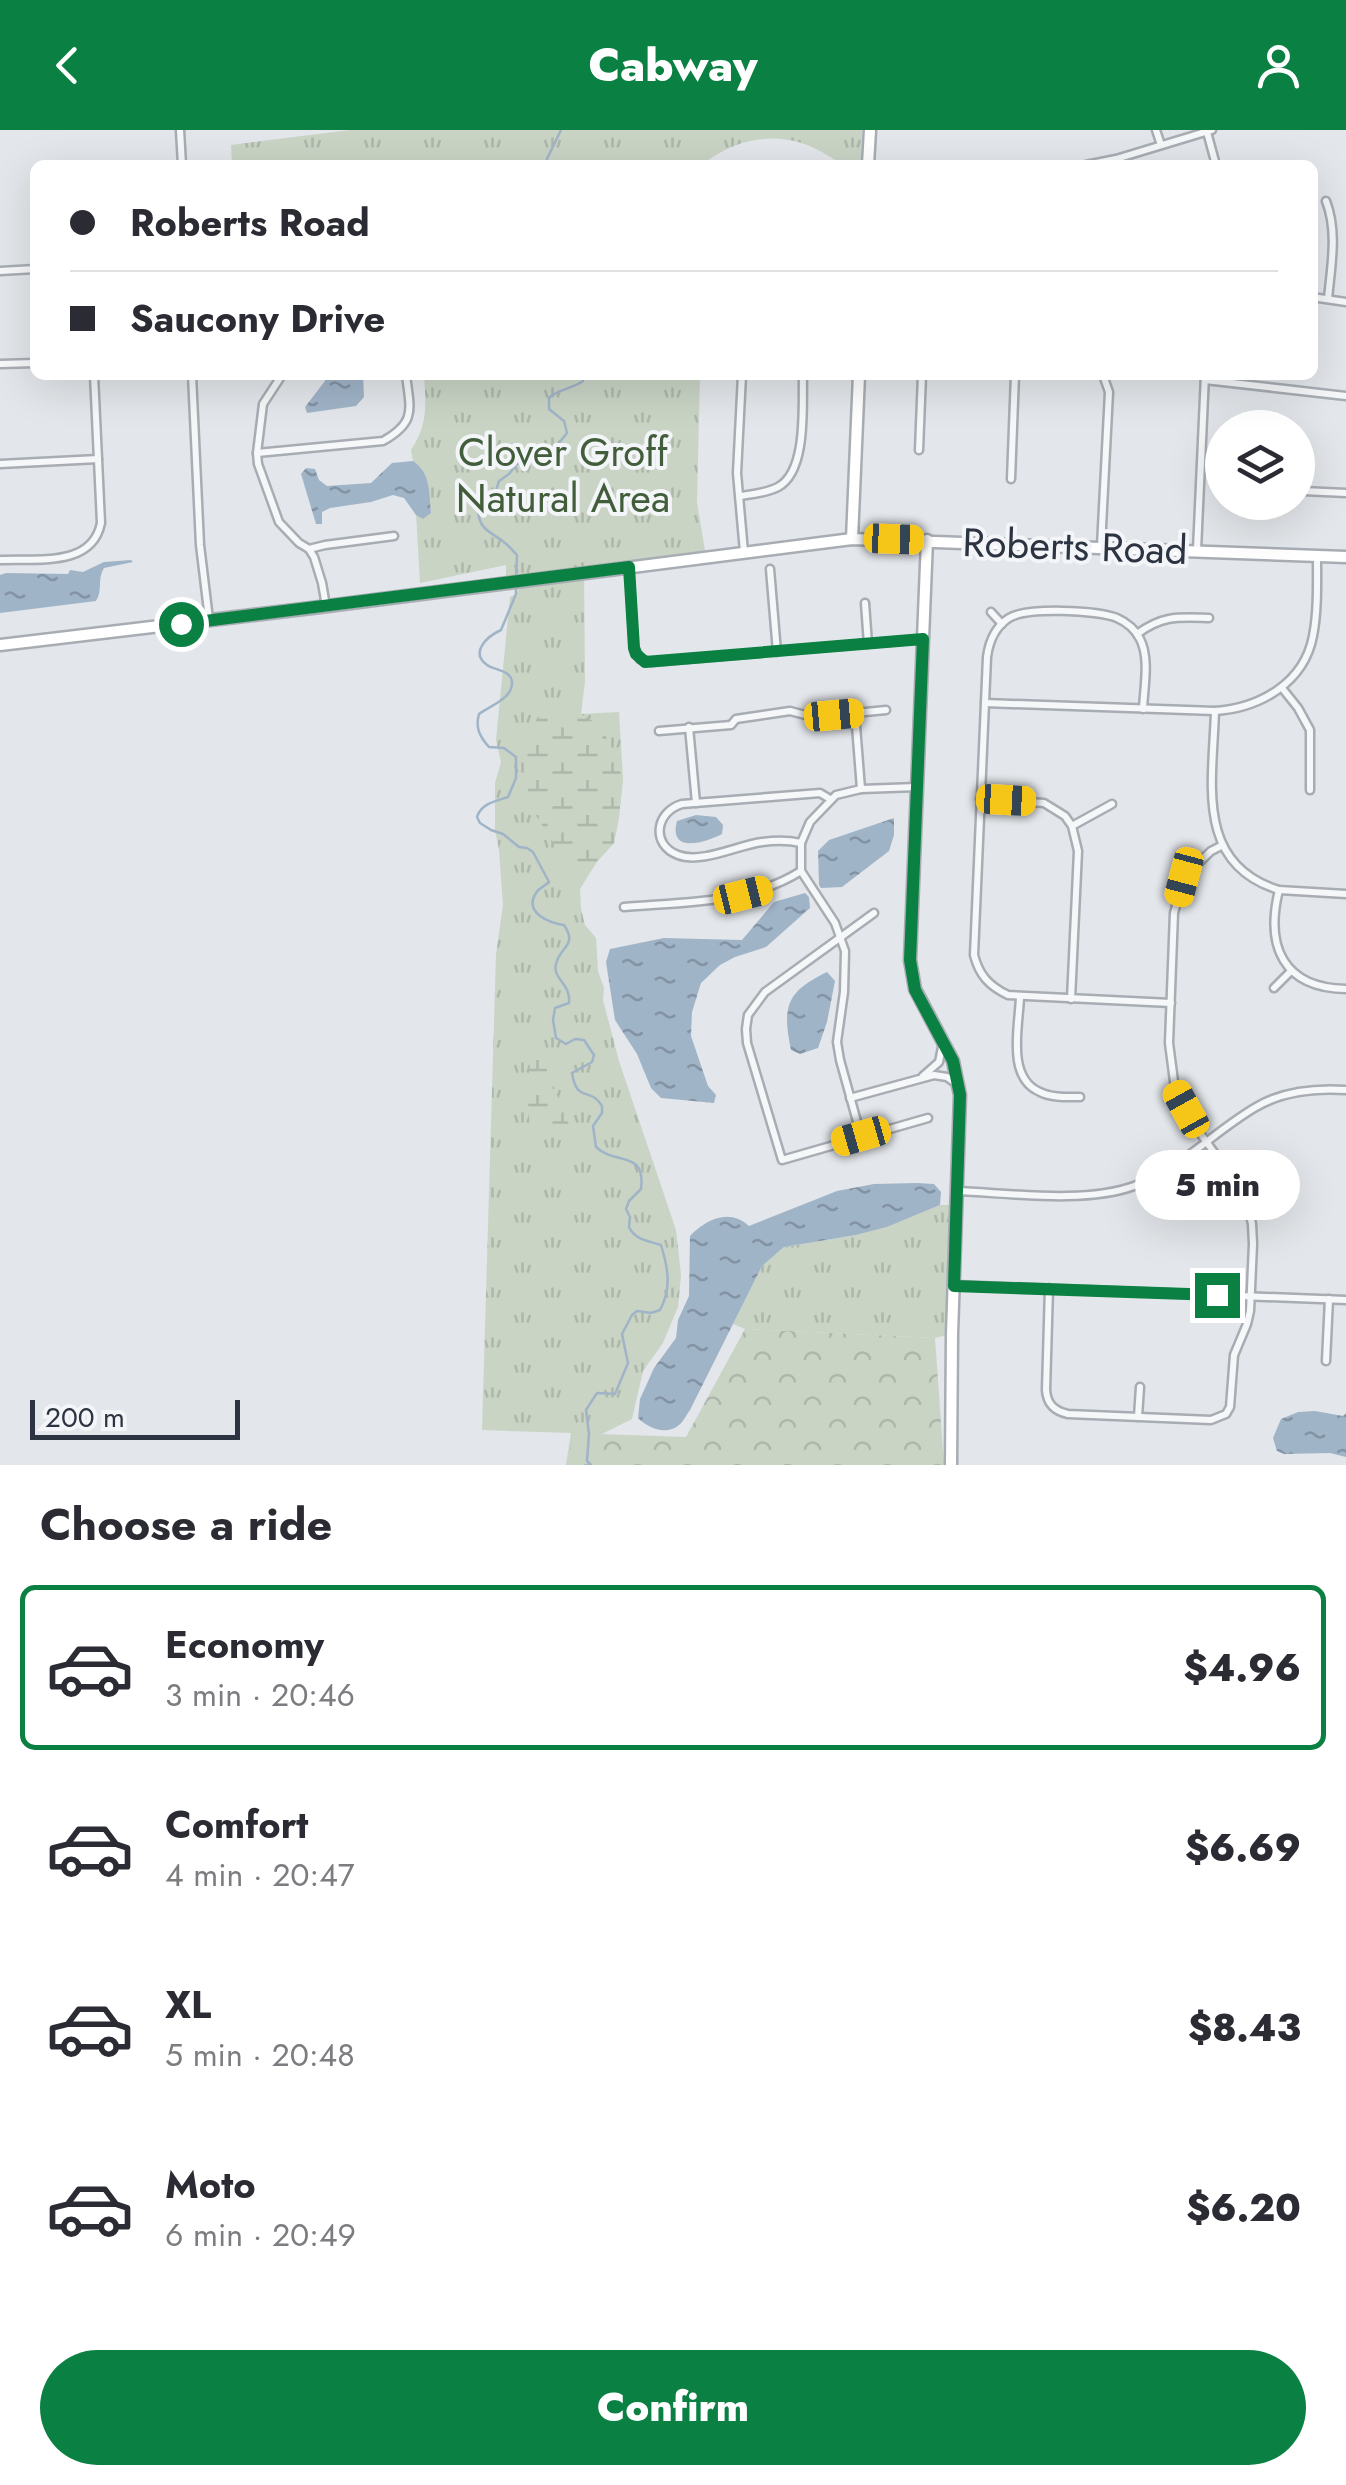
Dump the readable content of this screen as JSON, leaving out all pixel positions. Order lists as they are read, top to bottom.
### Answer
{
  "streets": {
    "main road": ["Roberts Road"]
  },
  "parks": ["Clover Groff Natural Area"],
  "scale_bar": "200 m",
  "page": {
    "header": "Cabway",
    "banner": ["Roberts Road", "Saucony Drive"],
    "bubble": "5 min",
    "scale": "200 m",
    "heading": "Choose a ride",
    "list": [
      {
        "name": "Economy",
        "note": "3 min · 20:46",
        "value": "$4.96"
      },
      {
        "name": "Comfort",
        "note": "4 min · 20:47",
        "value": "$6.69"
      },
      {
        "name": "XL",
        "note": "5 min · 20:48",
        "value": "$8.43"
      },
      {
        "name": "Moto",
        "note": "6 min · 20:49",
        "value": "$6.20"
      }
    ],
    "buttons": "Confirm"
  }
}
